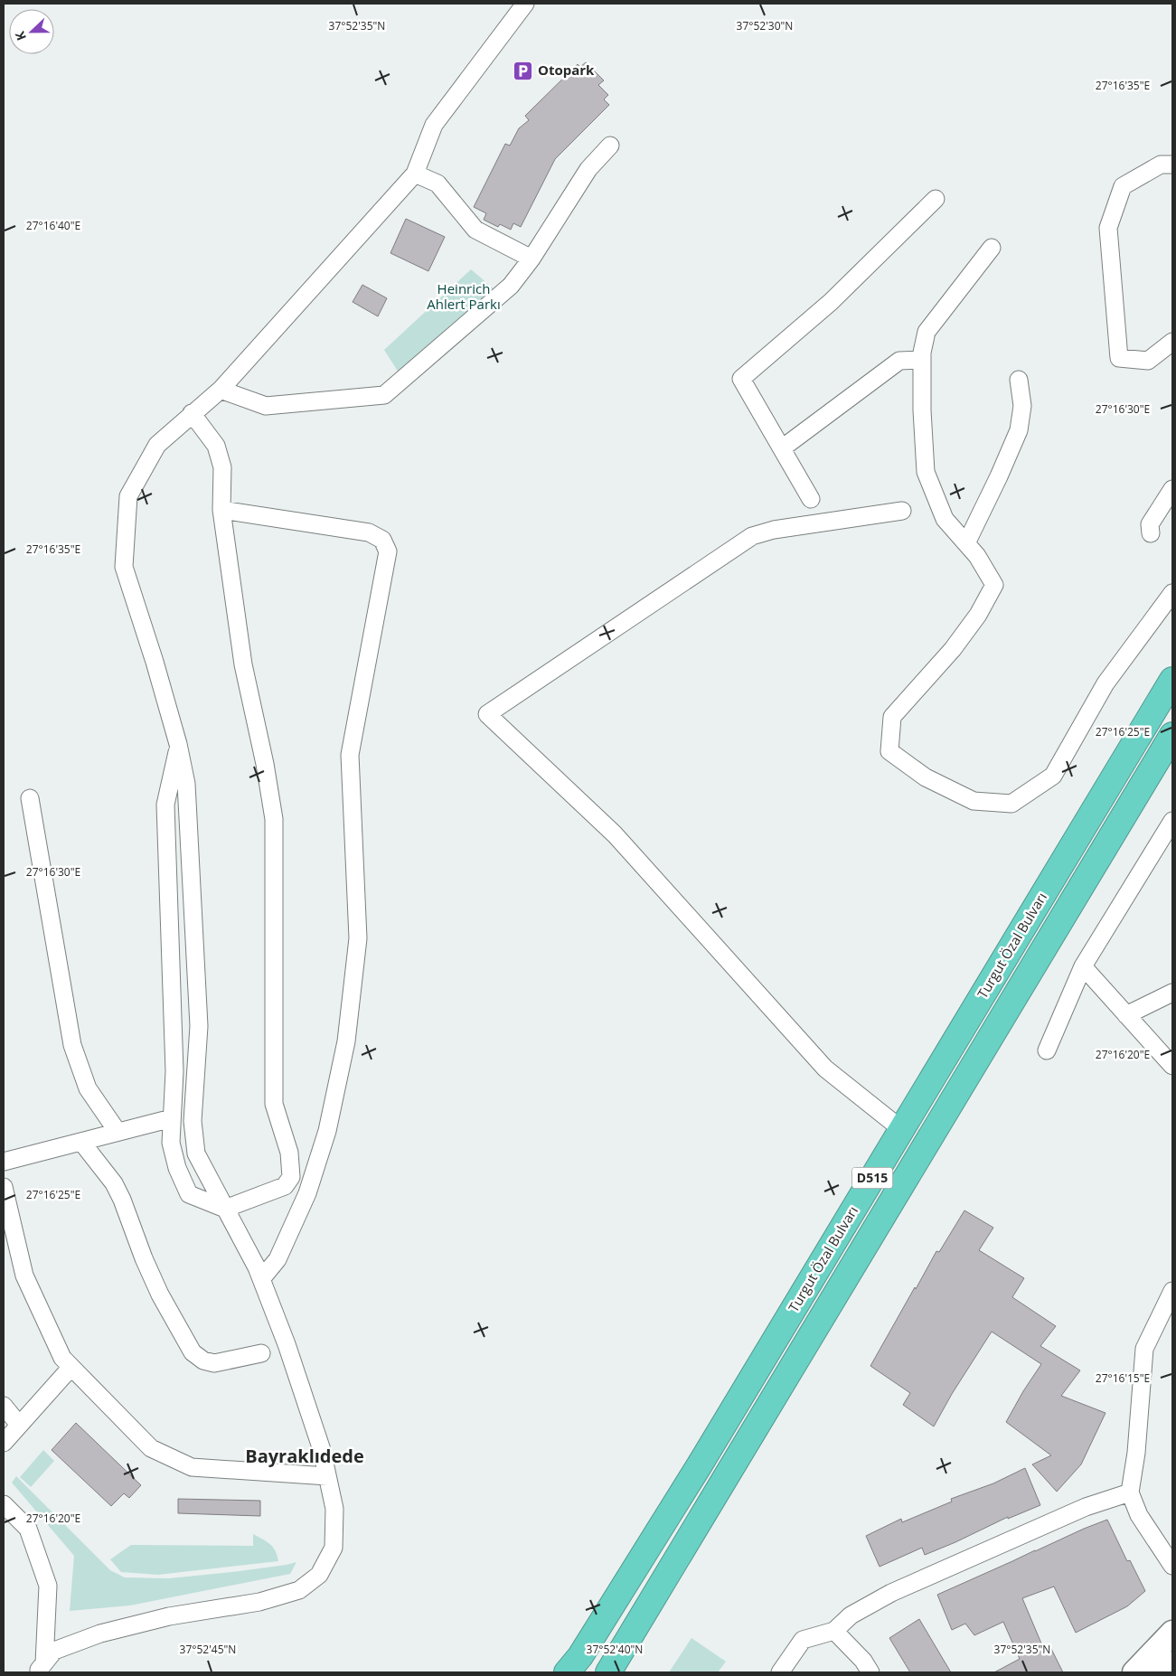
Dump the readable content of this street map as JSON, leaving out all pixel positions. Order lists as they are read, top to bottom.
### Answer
{
  "streets": {
    "highway": ["Turgut Özal Bulvarı", "D515"]
  },
  "districts": ["Bayraklıdede"],
  "parks": ["Heinrich Ahlert Parkı"],
  "places": {
    "parking": ["Otopark"]
  },
  "north": "left",
  "coordinates": [
    "37°52'35\"N",
    "37°52'30\"N",
    "27°16'35\"E",
    "27°16'40\"E",
    "27°16'30\"E",
    "27°16'25\"E",
    "27°16'20\"E",
    "27°16'15\"E",
    "37°52'45\"N",
    "37°52'40\"N"
  ]
}
